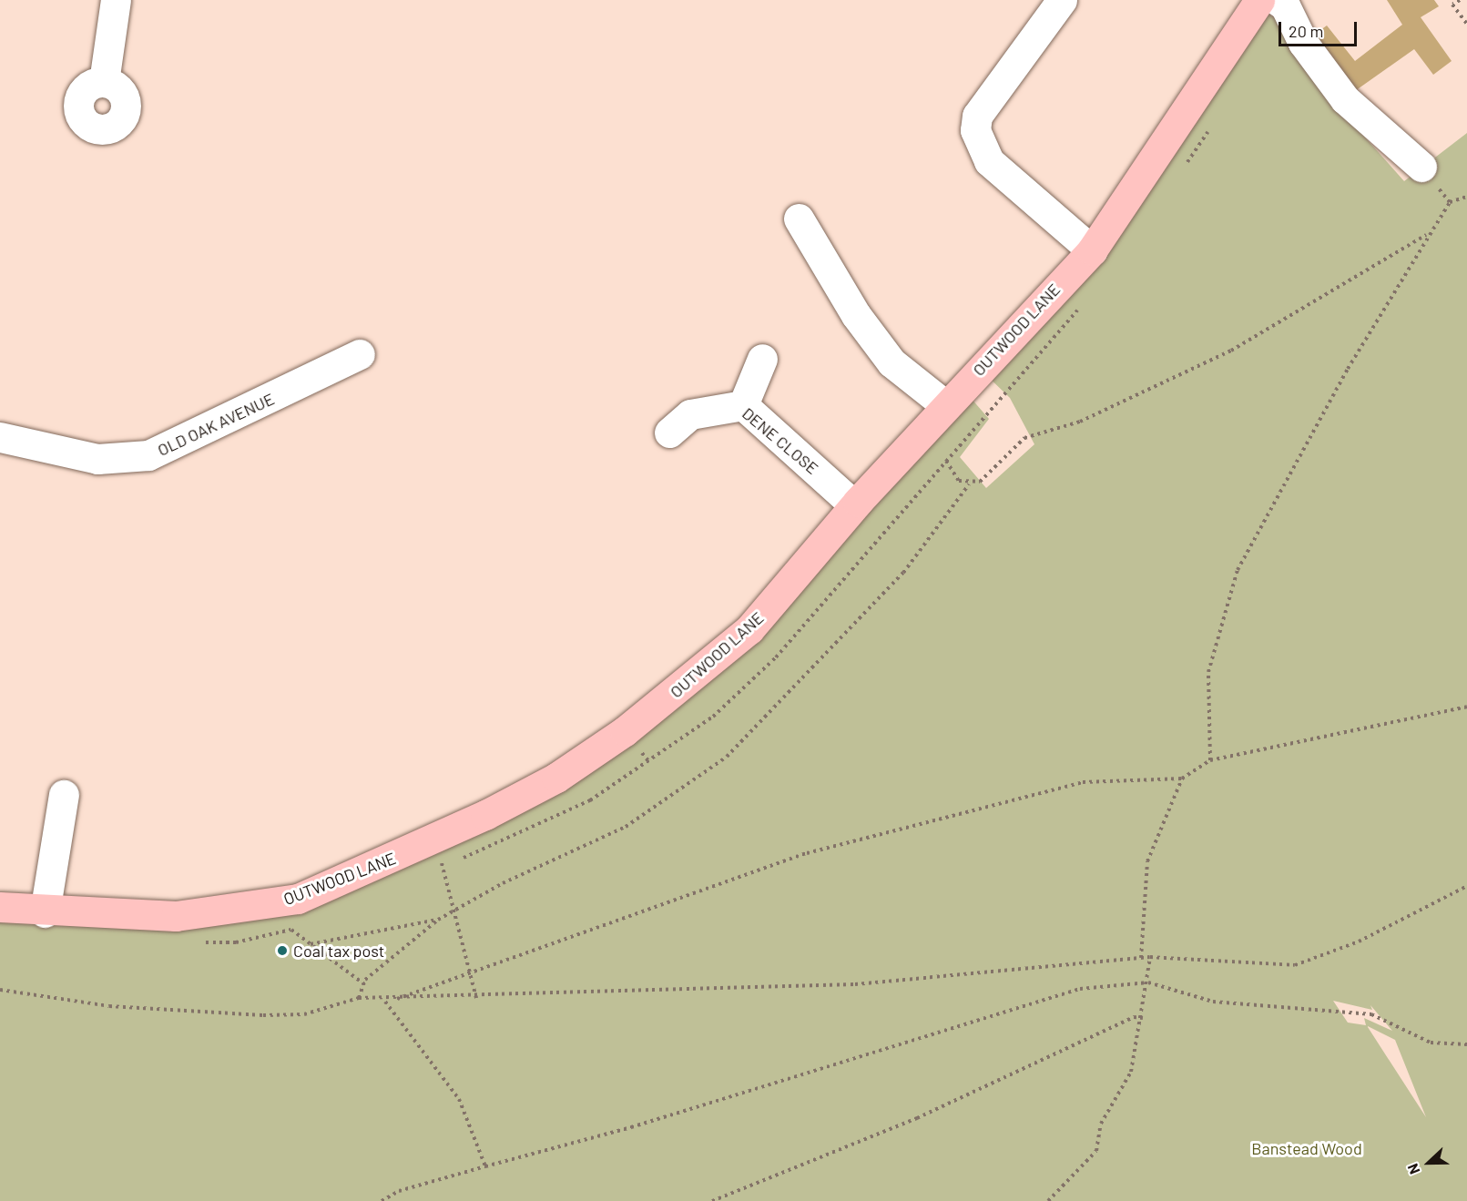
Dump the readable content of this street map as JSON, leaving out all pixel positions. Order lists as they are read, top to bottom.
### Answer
{
  "streets": {
    "main road": ["OUTWOOD LANE"],
    "street": ["OLD OAK AVENUE", "DENE CLOSE"]
  },
  "crossings": [
    ["OUTWOOD LANE", "DENE CLOSE"]
  ],
  "parks": ["Banstead Wood"],
  "places": ["Coal tax post"],
  "scale_bar": "20 m",
  "north": "left"
}
